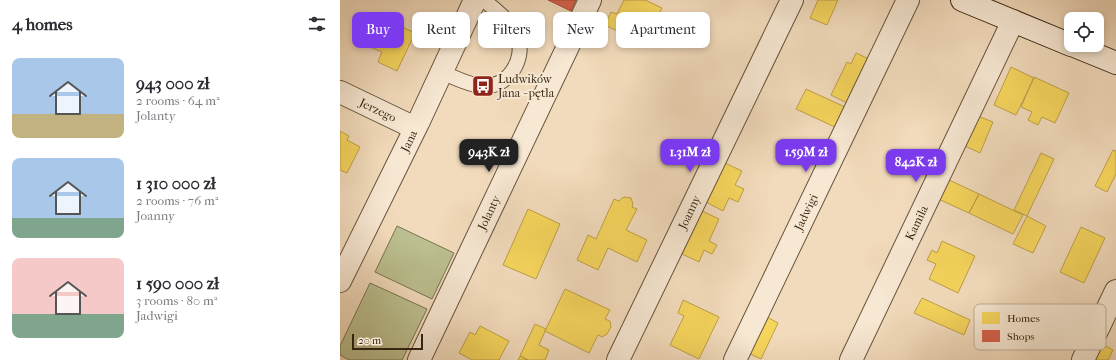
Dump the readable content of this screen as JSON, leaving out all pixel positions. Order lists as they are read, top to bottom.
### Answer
{
  "streets": {
    "street": [
      "Jerzego",
      "Jana",
      "Joanny",
      "Jadwigi",
      "Jolanty",
      "Kamila"
    ]
  },
  "crossings": [
    ["Jerzego", "Jana"]
  ],
  "places": {
    "bus stop": ["Ludwików Jana - pętla"]
  },
  "legend": ["Homes", "Shops"],
  "scale_bar": "20 m",
  "page": {
    "heading": "4 homes",
    "chip": [
      "Buy",
      "Rent",
      "Filters",
      "New",
      "Apartment"
    ],
    "list": [
      {
        "name": "943 000 zł",
        "note": "2 rooms · 64 m² · Jolanty"
      },
      {
        "name": "1 310 000 zł",
        "note": "2 rooms · 76 m² · Joanny"
      },
      {
        "name": "1 590 000 zł",
        "note": "3 rooms · 80 m² · Jadwigi"
      }
    ],
    "price": [
      "943K zł",
      "1.31M zł",
      "1.59M zł",
      "842K zł"
    ],
    "scale": "20 m"
  }
}
